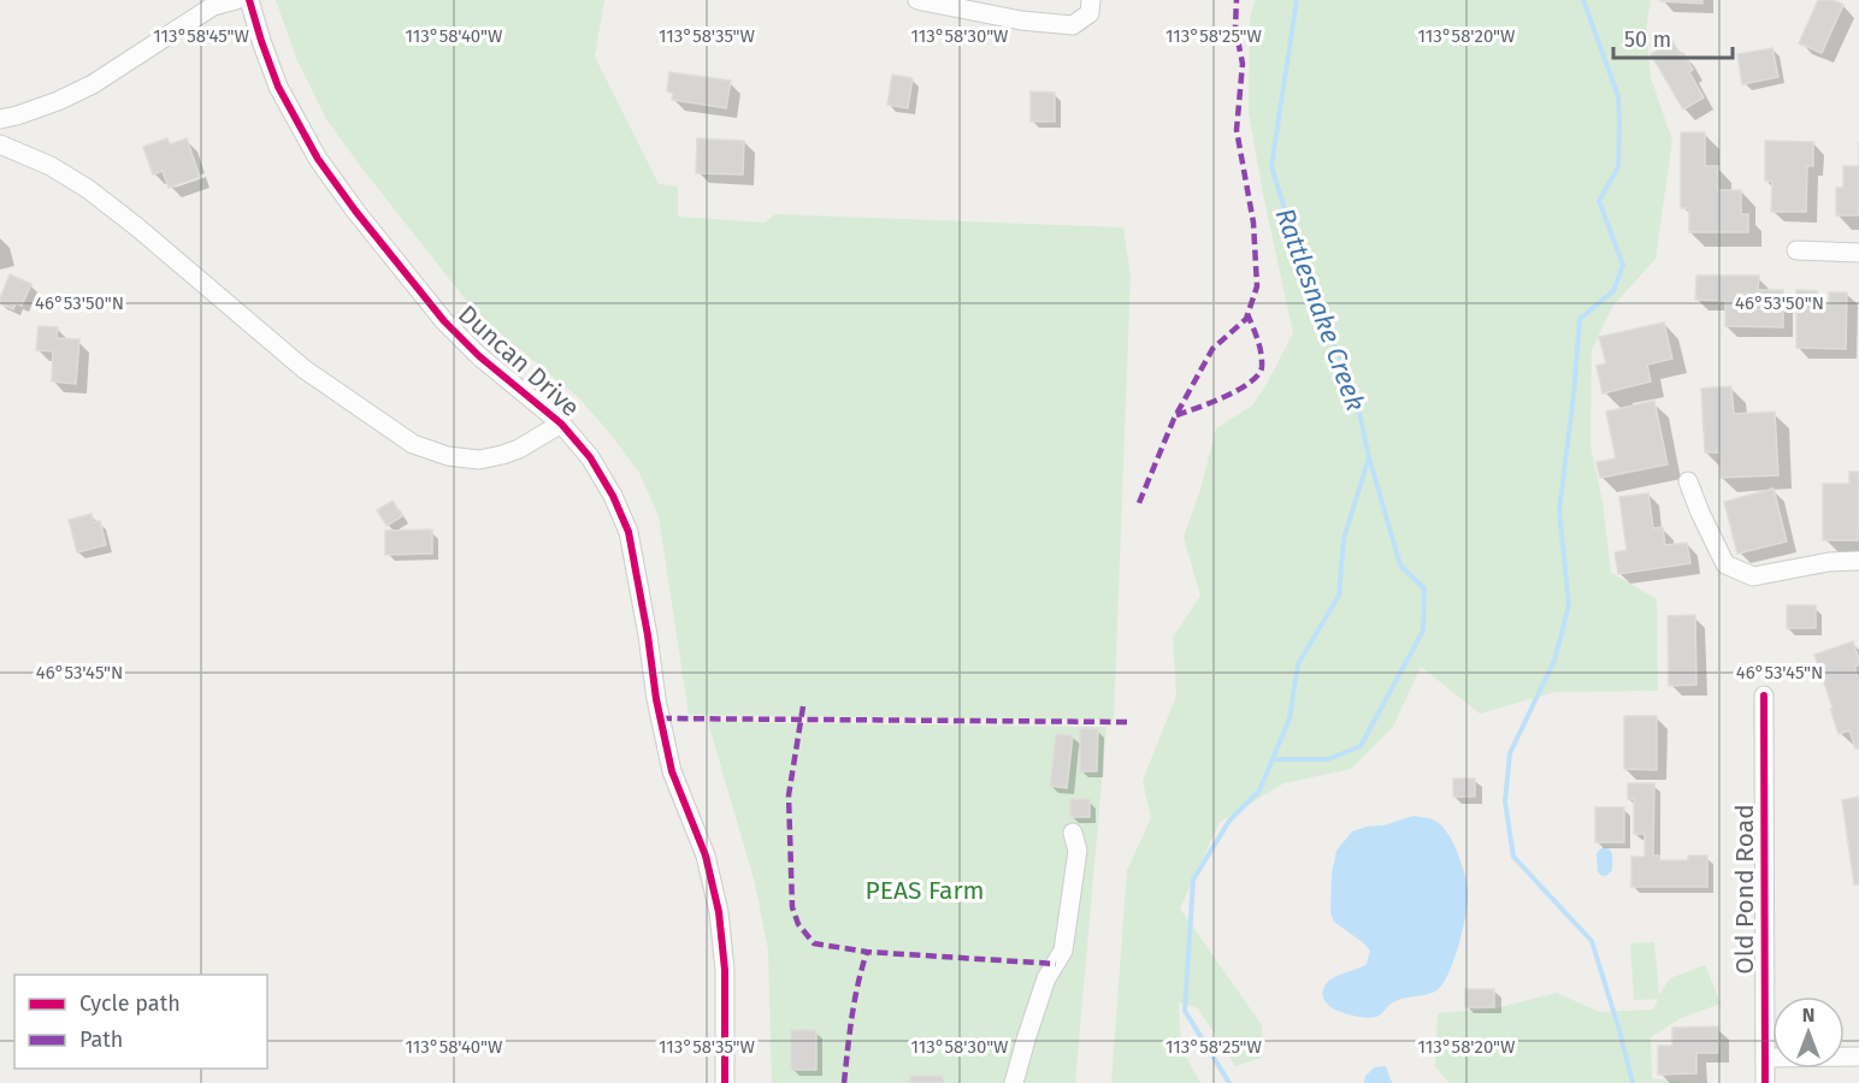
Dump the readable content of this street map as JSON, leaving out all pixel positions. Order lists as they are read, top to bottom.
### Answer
{
  "streets": {
    "street": ["Duncan Drive", "Old Pond Road"]
  },
  "water": ["Rattlesnake Creek"],
  "parks": ["PEAS Farm"],
  "legend": ["Cycle path", "Path"],
  "scale_bar": "50 m",
  "north": "top",
  "coordinates": [
    "113°58'45\"W",
    "113°58'40\"W",
    "113°58'35\"W",
    "113°58'30\"W",
    "113°58'25\"W",
    "113°58'20\"W",
    "46°53'50\"N",
    "46°53'45\"N"
  ]
}
